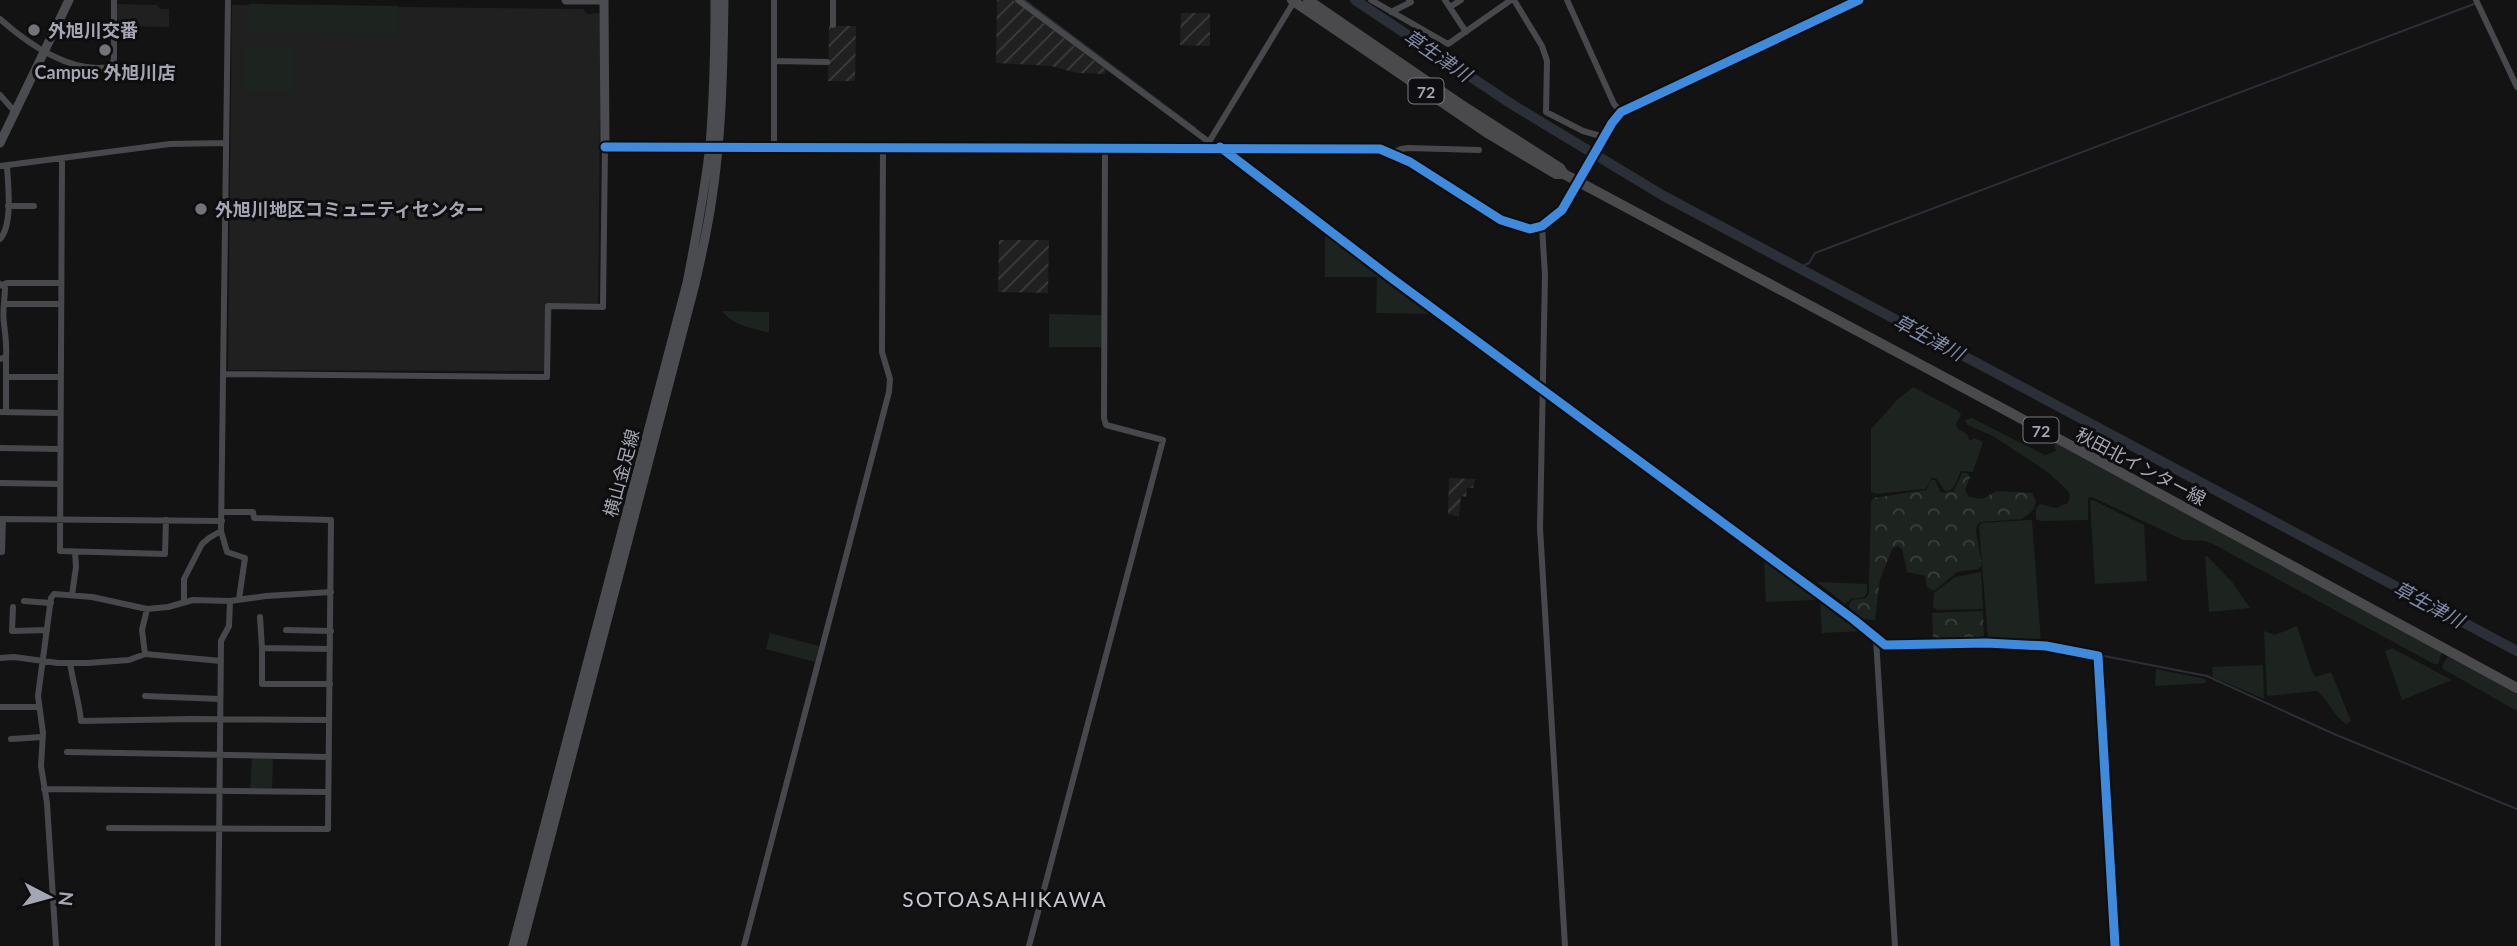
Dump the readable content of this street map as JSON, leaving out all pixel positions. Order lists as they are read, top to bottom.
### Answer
{
  "streets": {
    "main road": ["72", "秋田北インター線"],
    "street": ["横山金足線"]
  },
  "districts": ["SOTOASAHIKAWA"],
  "water": ["草生津川"],
  "places": ["外旭川交番", "Campus 外旭川店", "外旭川地区コミュニティセンター"],
  "north": "right"
}
